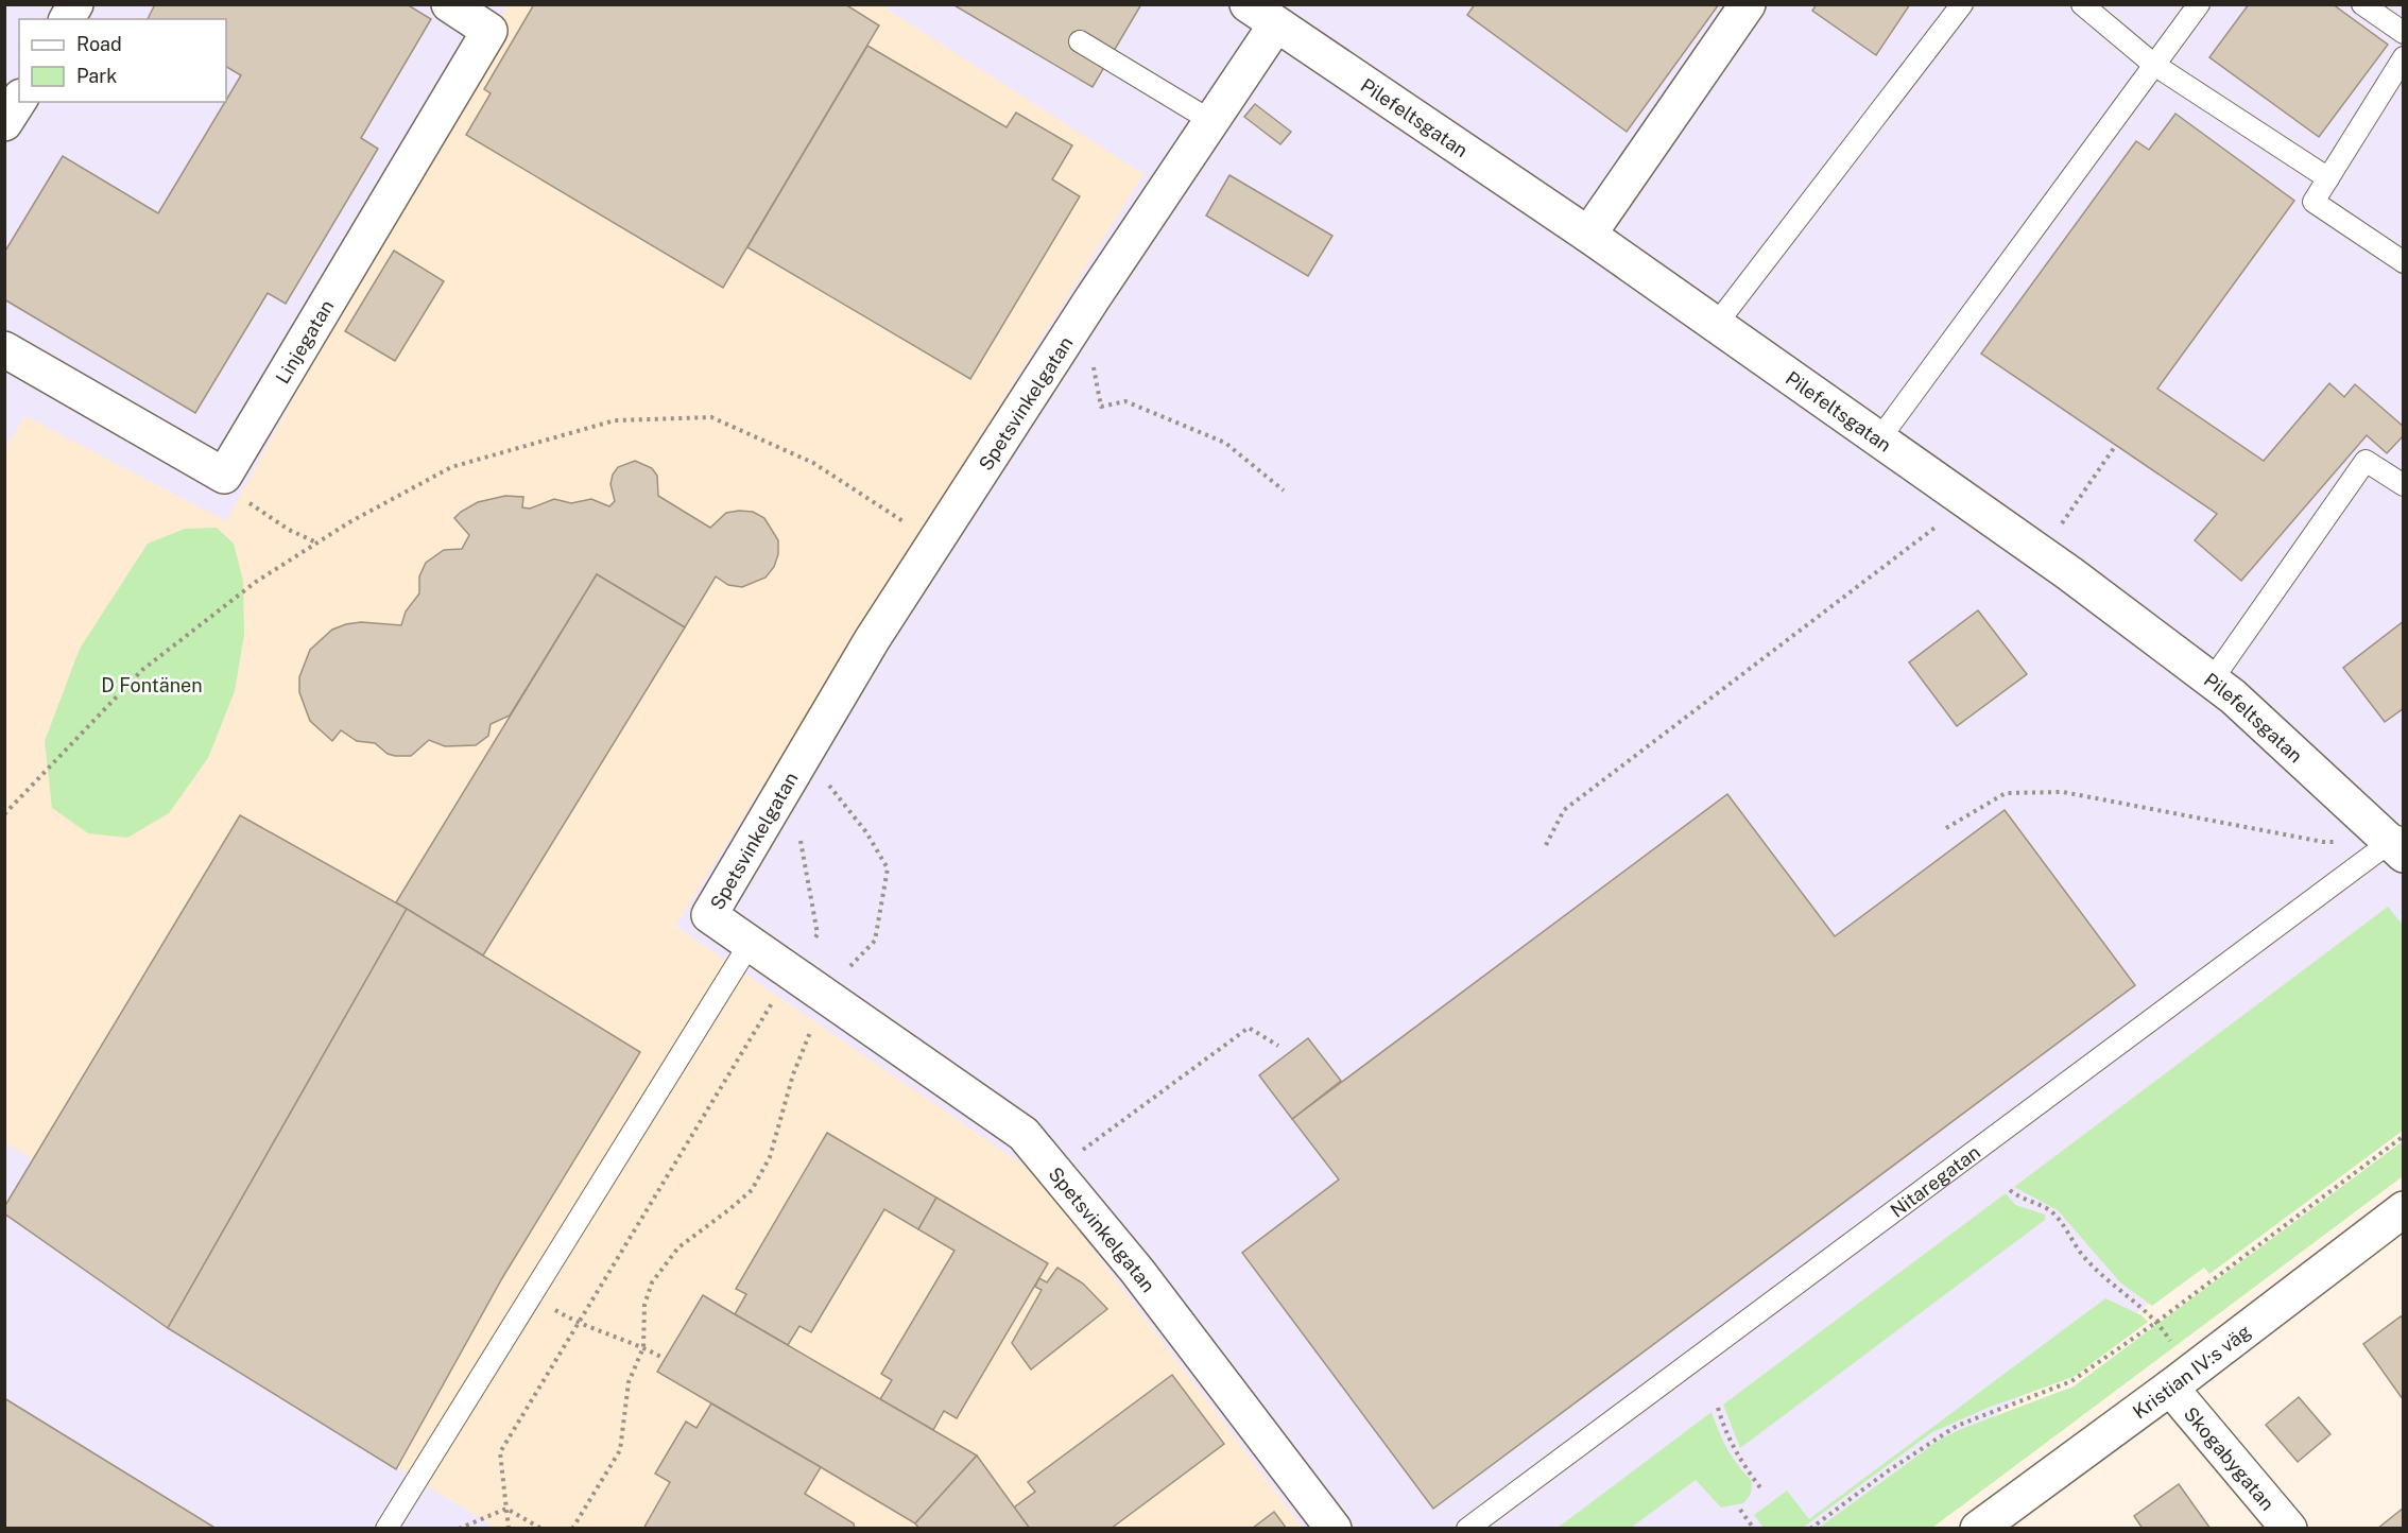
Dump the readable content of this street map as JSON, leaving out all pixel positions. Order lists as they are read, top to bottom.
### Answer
{
  "streets": {
    "street": [
      "Pilefeltsgatan",
      "Linjegatan",
      "Spetsvinkelgatan",
      "Kristian IV:s väg",
      "Skogabygatan"
    ],
    "lane": ["Nitaregatan"]
  },
  "crossings": [
    ["Pilefeltsgatan", "Spetsvinkelgatan"],
    ["Pilefeltsgatan", "Nitaregatan"],
    ["Kristian IV:s väg", "Skogabygatan"]
  ],
  "parks": ["D Fontänen"],
  "legend": ["Road", "Park"]
}
